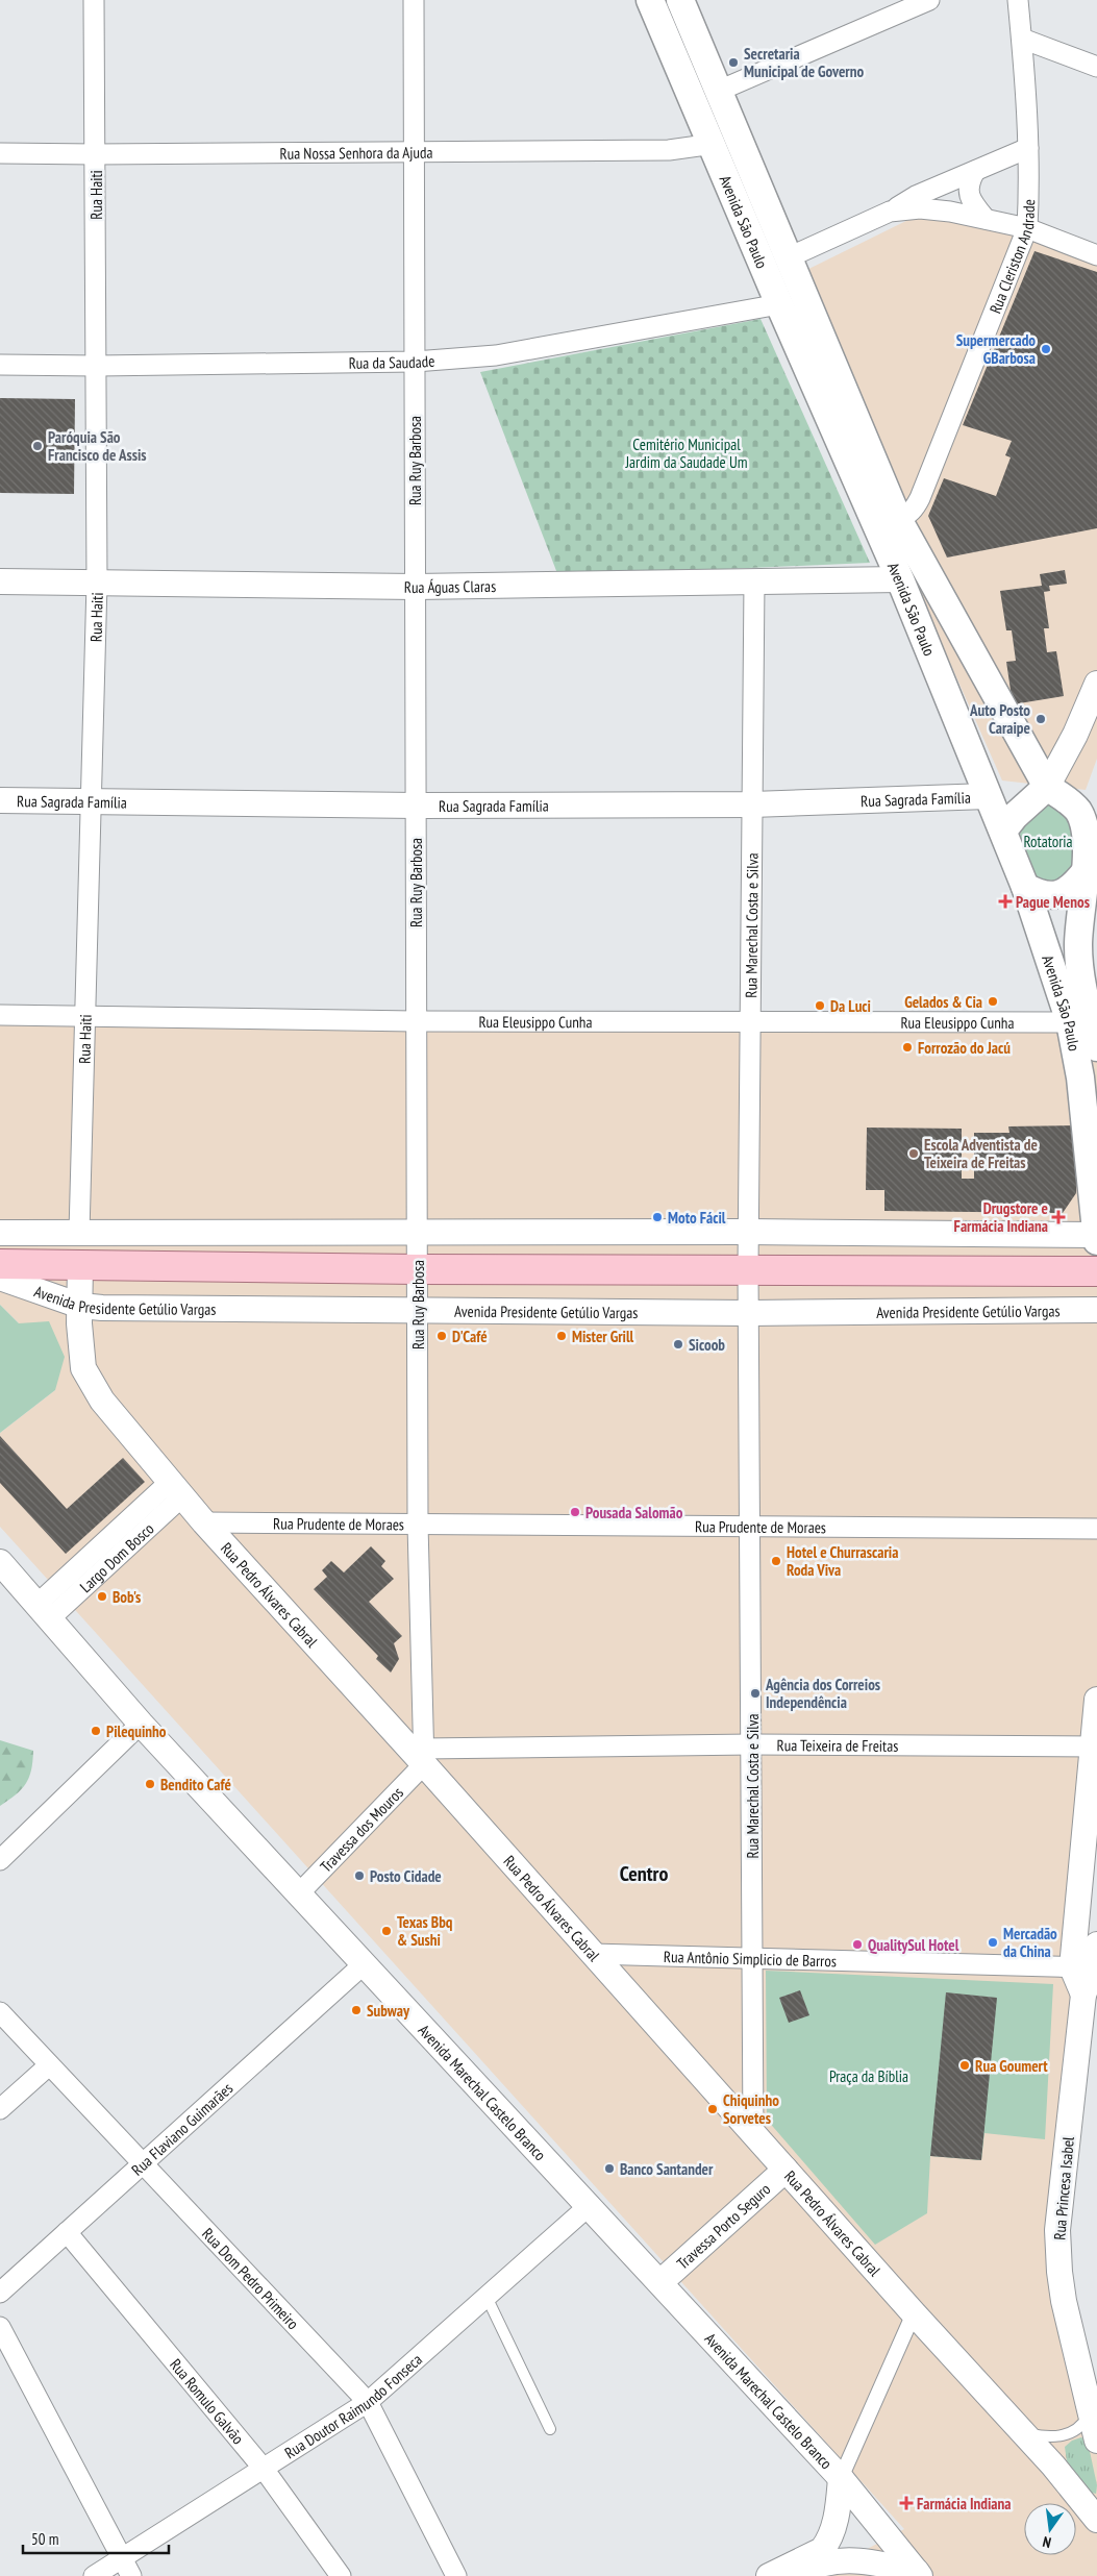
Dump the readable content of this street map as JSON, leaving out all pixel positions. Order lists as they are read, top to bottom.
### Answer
{
  "streets": {
    "main road": ["Avenida São Paulo", "Avenida Presidente Getúlio Vargas"],
    "street": [
      "Rua Nossa Senhora da Ajuda",
      "Rua Haiti",
      "Rua Cleriston Andrade",
      "Rua da Saudade",
      "Rua Ruy Barbosa",
      "Rua Águas Claras",
      "Rua Sagrada Família",
      "Rua Marechal Costa e Silva",
      "Rua Eleusippo Cunha",
      "Rua Prudente de Moraes",
      "Largo Dom Bosco",
      "Rua Pedro Álvares Cabral",
      "Rua Teixeira de Freitas",
      "Travessa dos Mouros",
      "Rua Antônio Simplicio de Barros",
      "Avenida Marechal Castelo Branco",
      "Rua Flaviano Guimarães",
      "Rua Princesa Isabel",
      "Travessa Porto Seguro",
      "Rua Dom Pedro Primeiro",
      "Rua Romulo Galvão",
      "Rua Doutor Raimundo Fonseca"
    ]
  },
  "crossings": [
    ["Rua Nossa Senhora da Ajuda", "Rua Haiti"],
    ["Rua Nossa Senhora da Ajuda", "Avenida São Paulo"],
    ["Rua Nossa Senhora da Ajuda", "Rua Ruy Barbosa"],
    ["Rua Haiti", "Rua da Saudade"],
    ["Rua Haiti", "Rua Águas Claras"],
    ["Rua Haiti", "Rua Sagrada Família"],
    ["Rua Haiti", "Rua Eleusippo Cunha"],
    ["Avenida São Paulo", "Rua Cleriston Andrade"],
    ["Avenida São Paulo", "Rua da Saudade"],
    ["Avenida São Paulo", "Rua Águas Claras"],
    ["Avenida São Paulo", "Rua Sagrada Família"],
    ["Avenida São Paulo", "Rua Eleusippo Cunha"],
    ["Rua da Saudade", "Rua Ruy Barbosa"],
    ["Rua Ruy Barbosa", "Rua Águas Claras"],
    ["Rua Ruy Barbosa", "Rua Sagrada Família"],
    ["Rua Ruy Barbosa", "Rua Eleusippo Cunha"],
    ["Rua Ruy Barbosa", "Avenida Presidente Getúlio Vargas"],
    ["Rua Ruy Barbosa", "Rua Prudente de Moraes"],
    ["Rua Ruy Barbosa", "Rua Pedro Álvares Cabral"],
    ["Rua Ruy Barbosa", "Rua Teixeira de Freitas"],
    ["Rua Ruy Barbosa", "Travessa dos Mouros"],
    ["Rua Águas Claras", "Rua Marechal Costa e Silva"],
    ["Rua Sagrada Família", "Rua Marechal Costa e Silva"],
    ["Rua Marechal Costa e Silva", "Rua Eleusippo Cunha"],
    ["Rua Marechal Costa e Silva", "Avenida Presidente Getúlio Vargas"],
    ["Rua Marechal Costa e Silva", "Rua Prudente de Moraes"],
    ["Rua Marechal Costa e Silva", "Rua Pedro Álvares Cabral"],
    ["Rua Marechal Costa e Silva", "Rua Teixeira de Freitas"],
    ["Rua Marechal Costa e Silva", "Rua Antônio Simplicio de Barros"],
    ["Avenida Presidente Getúlio Vargas", "Rua Pedro Álvares Cabral"],
    ["Rua Prudente de Moraes", "Rua Pedro Álvares Cabral"],
    ["Largo Dom Bosco", "Rua Pedro Álvares Cabral"],
    ["Largo Dom Bosco", "Avenida Marechal Castelo Branco"],
    ["Rua Pedro Álvares Cabral", "Rua Teixeira de Freitas"],
    ["Rua Pedro Álvares Cabral", "Travessa dos Mouros"],
    ["Rua Pedro Álvares Cabral", "Rua Antônio Simplicio de Barros"],
    ["Rua Pedro Álvares Cabral", "Travessa Porto Seguro"],
    ["Rua Teixeira de Freitas", "Travessa dos Mouros"],
    ["Rua Teixeira de Freitas", "Rua Princesa Isabel"],
    ["Travessa dos Mouros", "Avenida Marechal Castelo Branco"],
    ["Rua Antônio Simplicio de Barros", "Rua Princesa Isabel"],
    ["Avenida Marechal Castelo Branco", "Rua Flaviano Guimarães"],
    ["Avenida Marechal Castelo Branco", "Travessa Porto Seguro"],
    ["Avenida Marechal Castelo Branco", "Rua Doutor Raimundo Fonseca"],
    ["Rua Flaviano Guimarães", "Rua Dom Pedro Primeiro"],
    ["Rua Flaviano Guimarães", "Rua Romulo Galvão"],
    ["Rua Dom Pedro Primeiro", "Rua Doutor Raimundo Fonseca"],
    ["Rua Romulo Galvão", "Rua Doutor Raimundo Fonseca"]
  ],
  "districts": ["Centro"],
  "parks": ["Cemitério Municipal Jardim da Saudade Um", "Rotatoria", "Praça da Bíblia"],
  "places": {
    "other": [
      "Secretaria Municipal de Governo",
      "Supermercado GBarbosa",
      "Paróquia São Francisco de Assis",
      "Auto Posto Caraipe",
      "Gelados & Cia",
      "Da Luci",
      "Forrozão do Jacú",
      "Escola Adventista de Teixeira de Freitas",
      "Moto Fácil",
      "D'Café",
      "Mister Grill",
      "Sicoob",
      "Pousada Salomão",
      "Hotel e Churrascaria Roda Viva",
      "Bob's",
      "Agência dos Correios Independência",
      "Pilequinho",
      "Bendito Café",
      "Posto Cidade",
      "Texas Bbq & Sushi",
      "Mercadão da China",
      "QualitySul Hotel",
      "Subway",
      "Rua Goumert",
      "Chiquinho Sorvetes",
      "Banco Santander"
    ],
    "health": ["Pague Menos", "Drugstore e Farmácia Indiana", "Farmácia Indiana"]
  },
  "scale_bar": "50 m",
  "north": "bottom"
}
